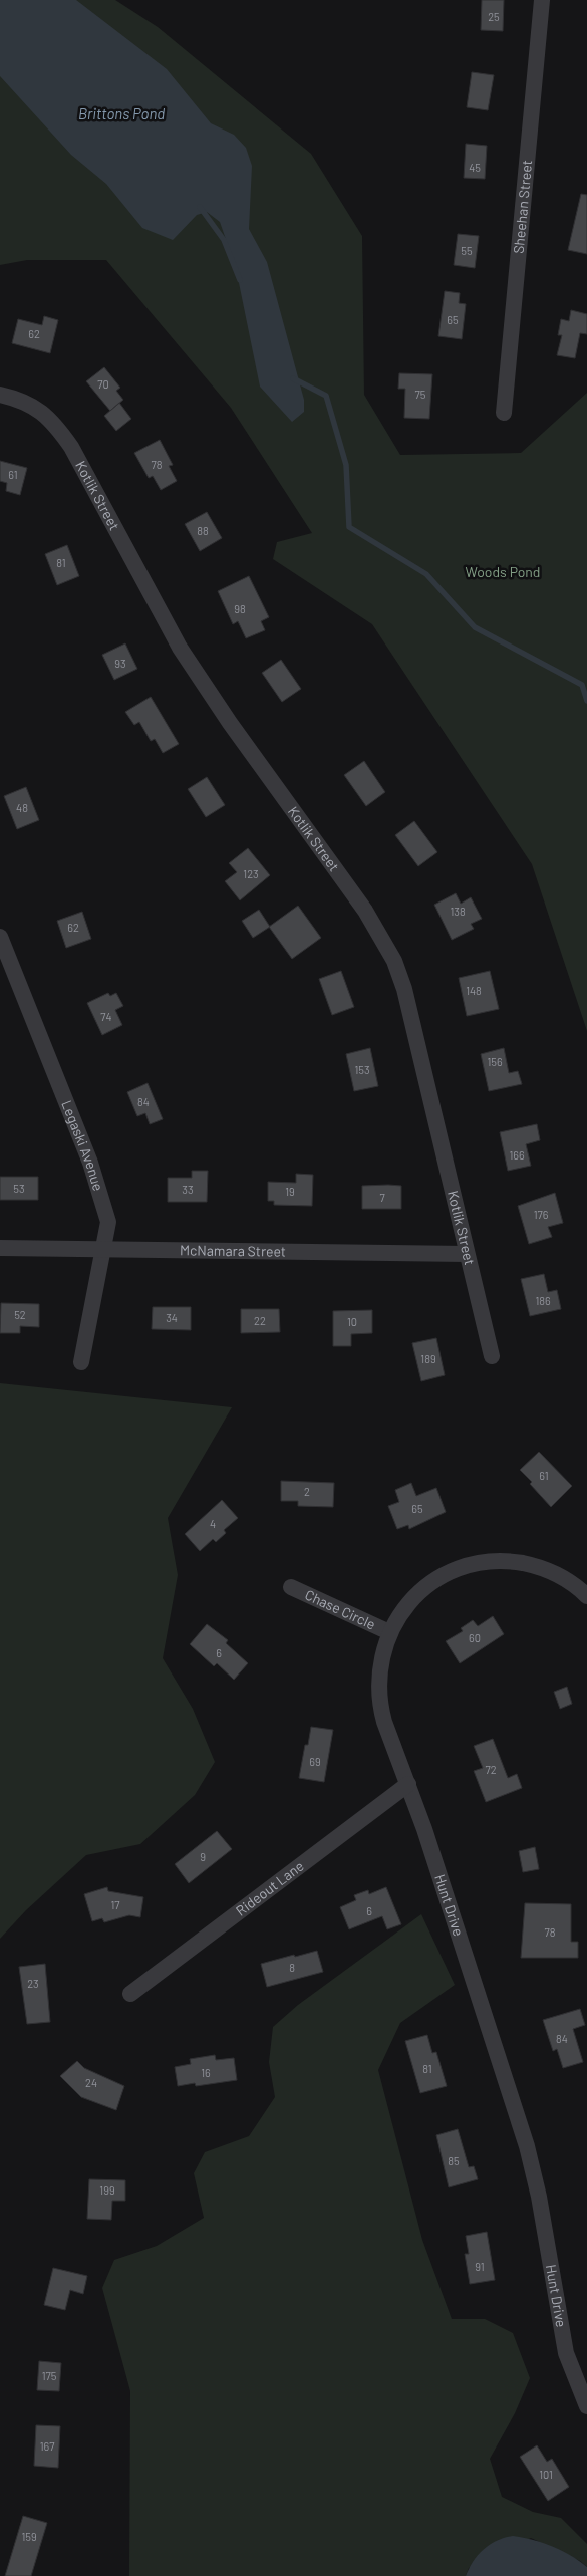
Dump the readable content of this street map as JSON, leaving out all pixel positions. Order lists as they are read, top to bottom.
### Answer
{
  "streets": {
    "street": [
      "Sheehan Street",
      "Kotlik Street",
      "Legaski Avenue",
      "McNamara Street",
      "Chase Circle",
      "Rideout Lane",
      "Hunt Drive"
    ]
  },
  "crossings": [
    ["Kotlik Street", "McNamara Street"],
    ["Legaski Avenue", "McNamara Street"],
    ["Chase Circle", "Hunt Drive"],
    ["Rideout Lane", "Hunt Drive"]
  ],
  "water": ["Brittons Pond"],
  "parks": ["Woods Pond"],
  "house_numbers": [
    "25",
    "45",
    "55",
    "65",
    "62",
    "70",
    "75",
    "78",
    "61",
    "88",
    "81",
    "98",
    "93",
    "48",
    "123",
    "138",
    "62",
    "148",
    "74",
    "156",
    "153",
    "84",
    "166",
    "53",
    "33",
    "19",
    "7",
    "176",
    "186",
    "52",
    "34",
    "22",
    "10",
    "189",
    "61",
    "2",
    "65",
    "4",
    "60",
    "6",
    "69",
    "72",
    "9",
    "17",
    "6",
    "78",
    "8",
    "23",
    "84",
    "81",
    "16",
    "24",
    "85",
    "199",
    "91",
    "175",
    "167",
    "101",
    "159"
  ]
}
